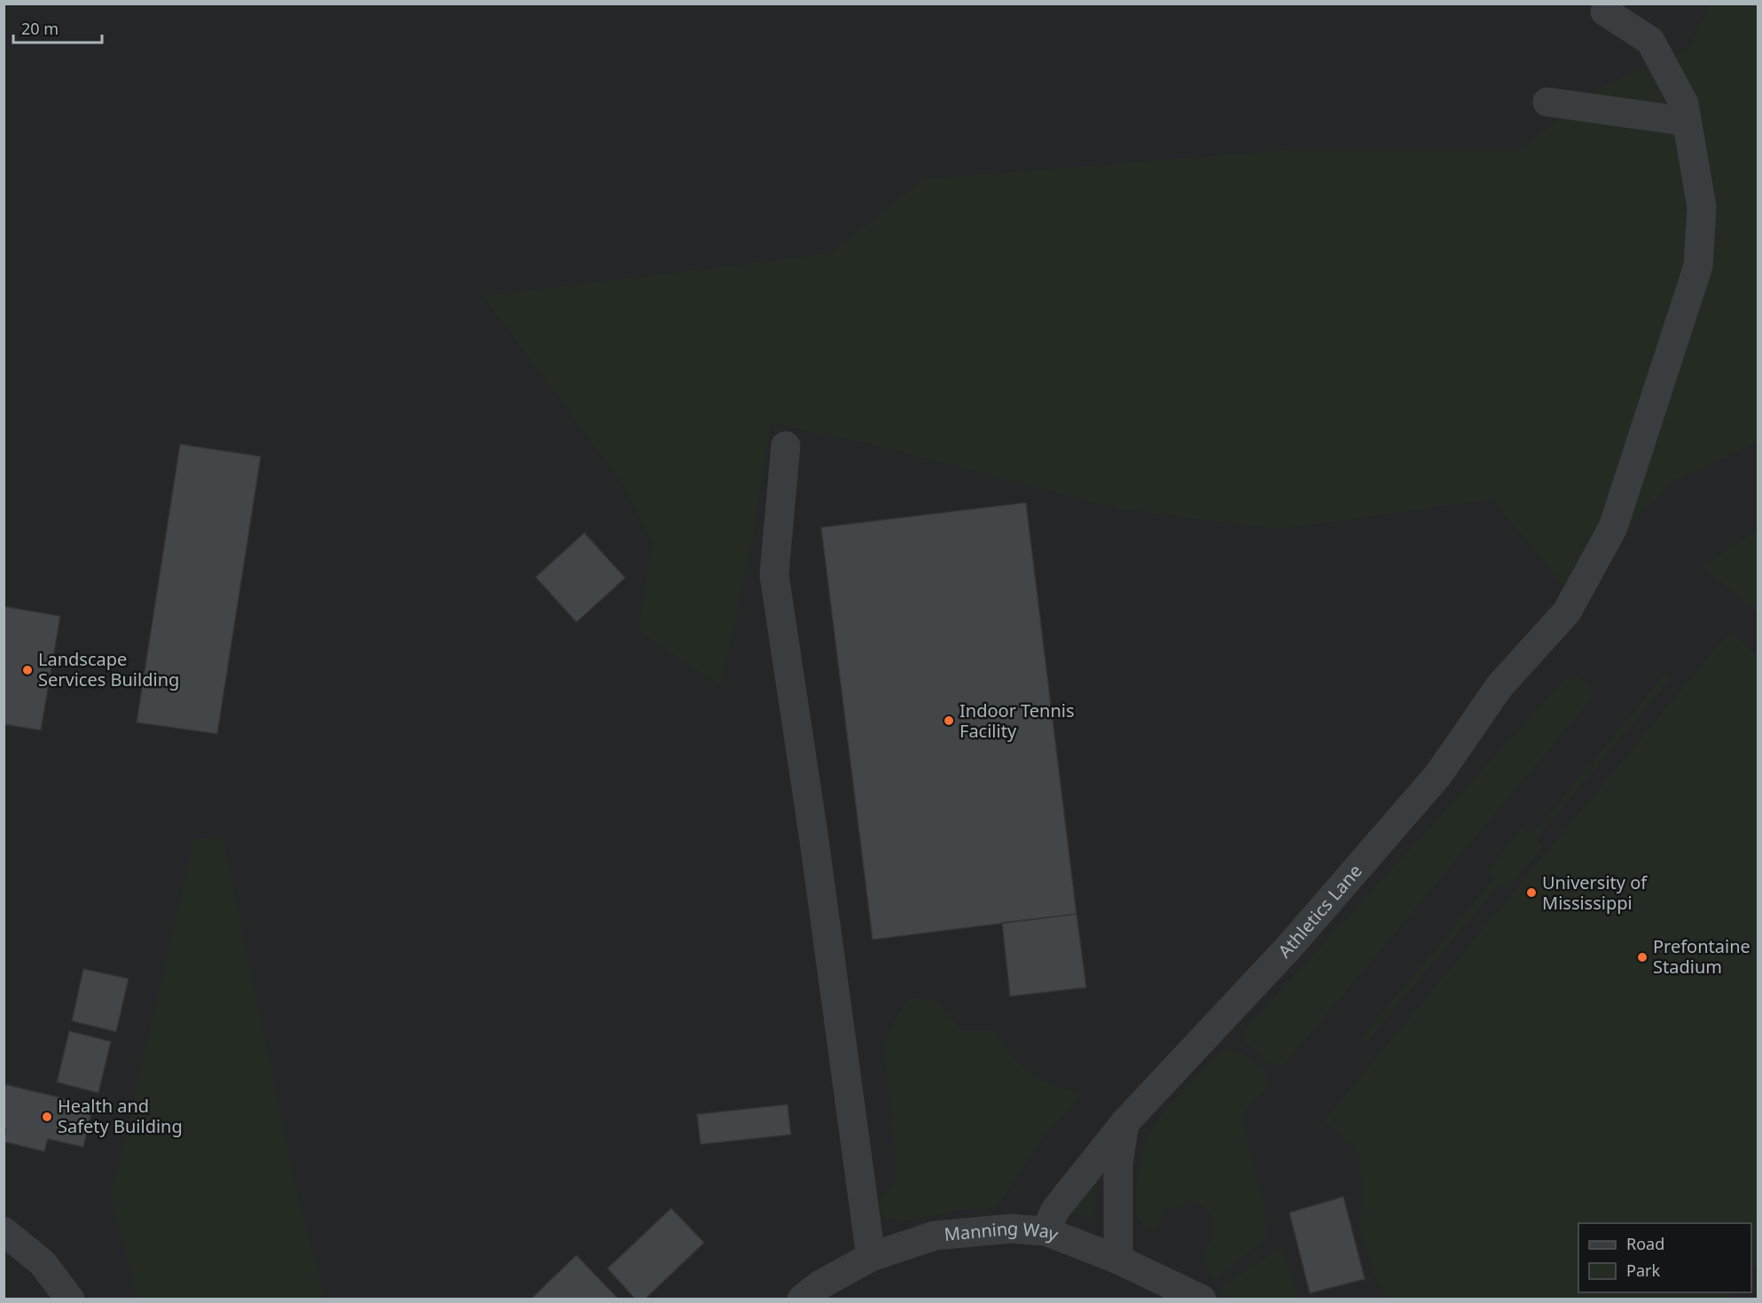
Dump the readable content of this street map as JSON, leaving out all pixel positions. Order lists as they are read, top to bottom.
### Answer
{
  "streets": {
    "street": ["Athletics Lane", "Manning Way"]
  },
  "crossings": [
    ["Athletics Lane", "Manning Way"]
  ],
  "places": [
    "Landscape Services Building",
    "Indoor Tennis Facility",
    "University of Mississippi",
    "Prefontaine Stadium",
    "Health and Safety Building"
  ],
  "legend": ["Road", "Park"],
  "scale_bar": "20 m"
}
